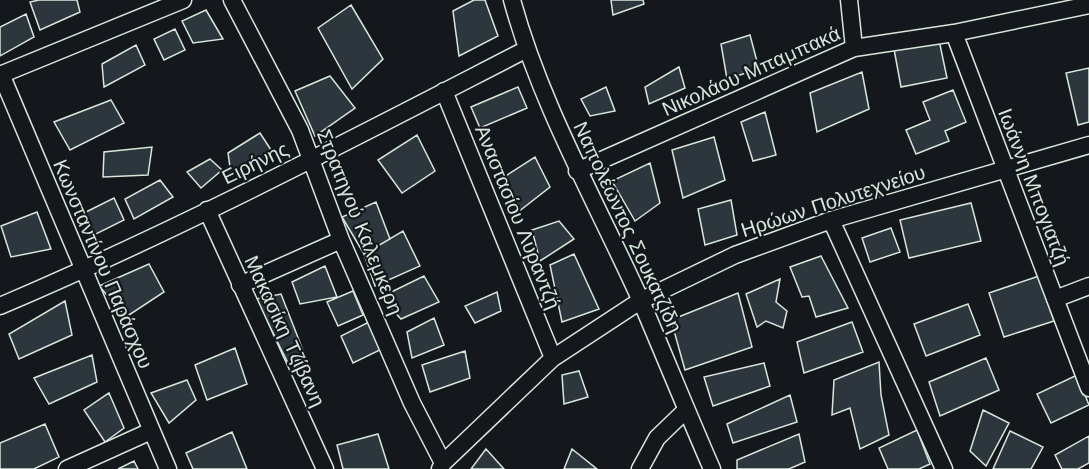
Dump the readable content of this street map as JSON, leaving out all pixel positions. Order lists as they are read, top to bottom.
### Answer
{
  "streets": {
    "street": [
      "Νικολάου Μπαμπακά",
      "Ειρήνης",
      "Ιωάννη Μπογιατζή",
      "Ηρώων Πολυτεχνείου",
      "Αναστασίου Λυραντζή",
      "Στρατηγού Καλεμκερη",
      "Ναπολέωντος Σουκατζίδη",
      "Κωνσταντίνου Παράσχου",
      "Μακασίκη Τζίβανη"
    ]
  },
  "crossings": [
    ["Νικολάου Μπαμπακά", "Ιωάννη Μπογιατζή"],
    ["Νικολάου Μπαμπακά", "Ναπολέωντος Σουκατζίδη"],
    ["Ειρήνης", "Αναστασίου Λυραντζή"],
    ["Ειρήνης", "Στρατηγού Καλεμκερη"],
    ["Ειρήνης", "Ναπολέωντος Σουκατζίδη"],
    ["Ειρήνης", "Κωνσταντίνου Παράσχου"],
    ["Ειρήνης", "Μακασίκη Τζίβανη"],
    ["Ιωάννη Μπογιατζή", "Ηρώων Πολυτεχνείου"],
    ["Ηρώων Πολυτεχνείου", "Αναστασίου Λυραντζή"],
    ["Ηρώων Πολυτεχνείου", "Στρατηγού Καλεμκερη"],
    ["Ηρώων Πολυτεχνείου", "Ναπολέωντος Σουκατζίδη"]
  ]
}
